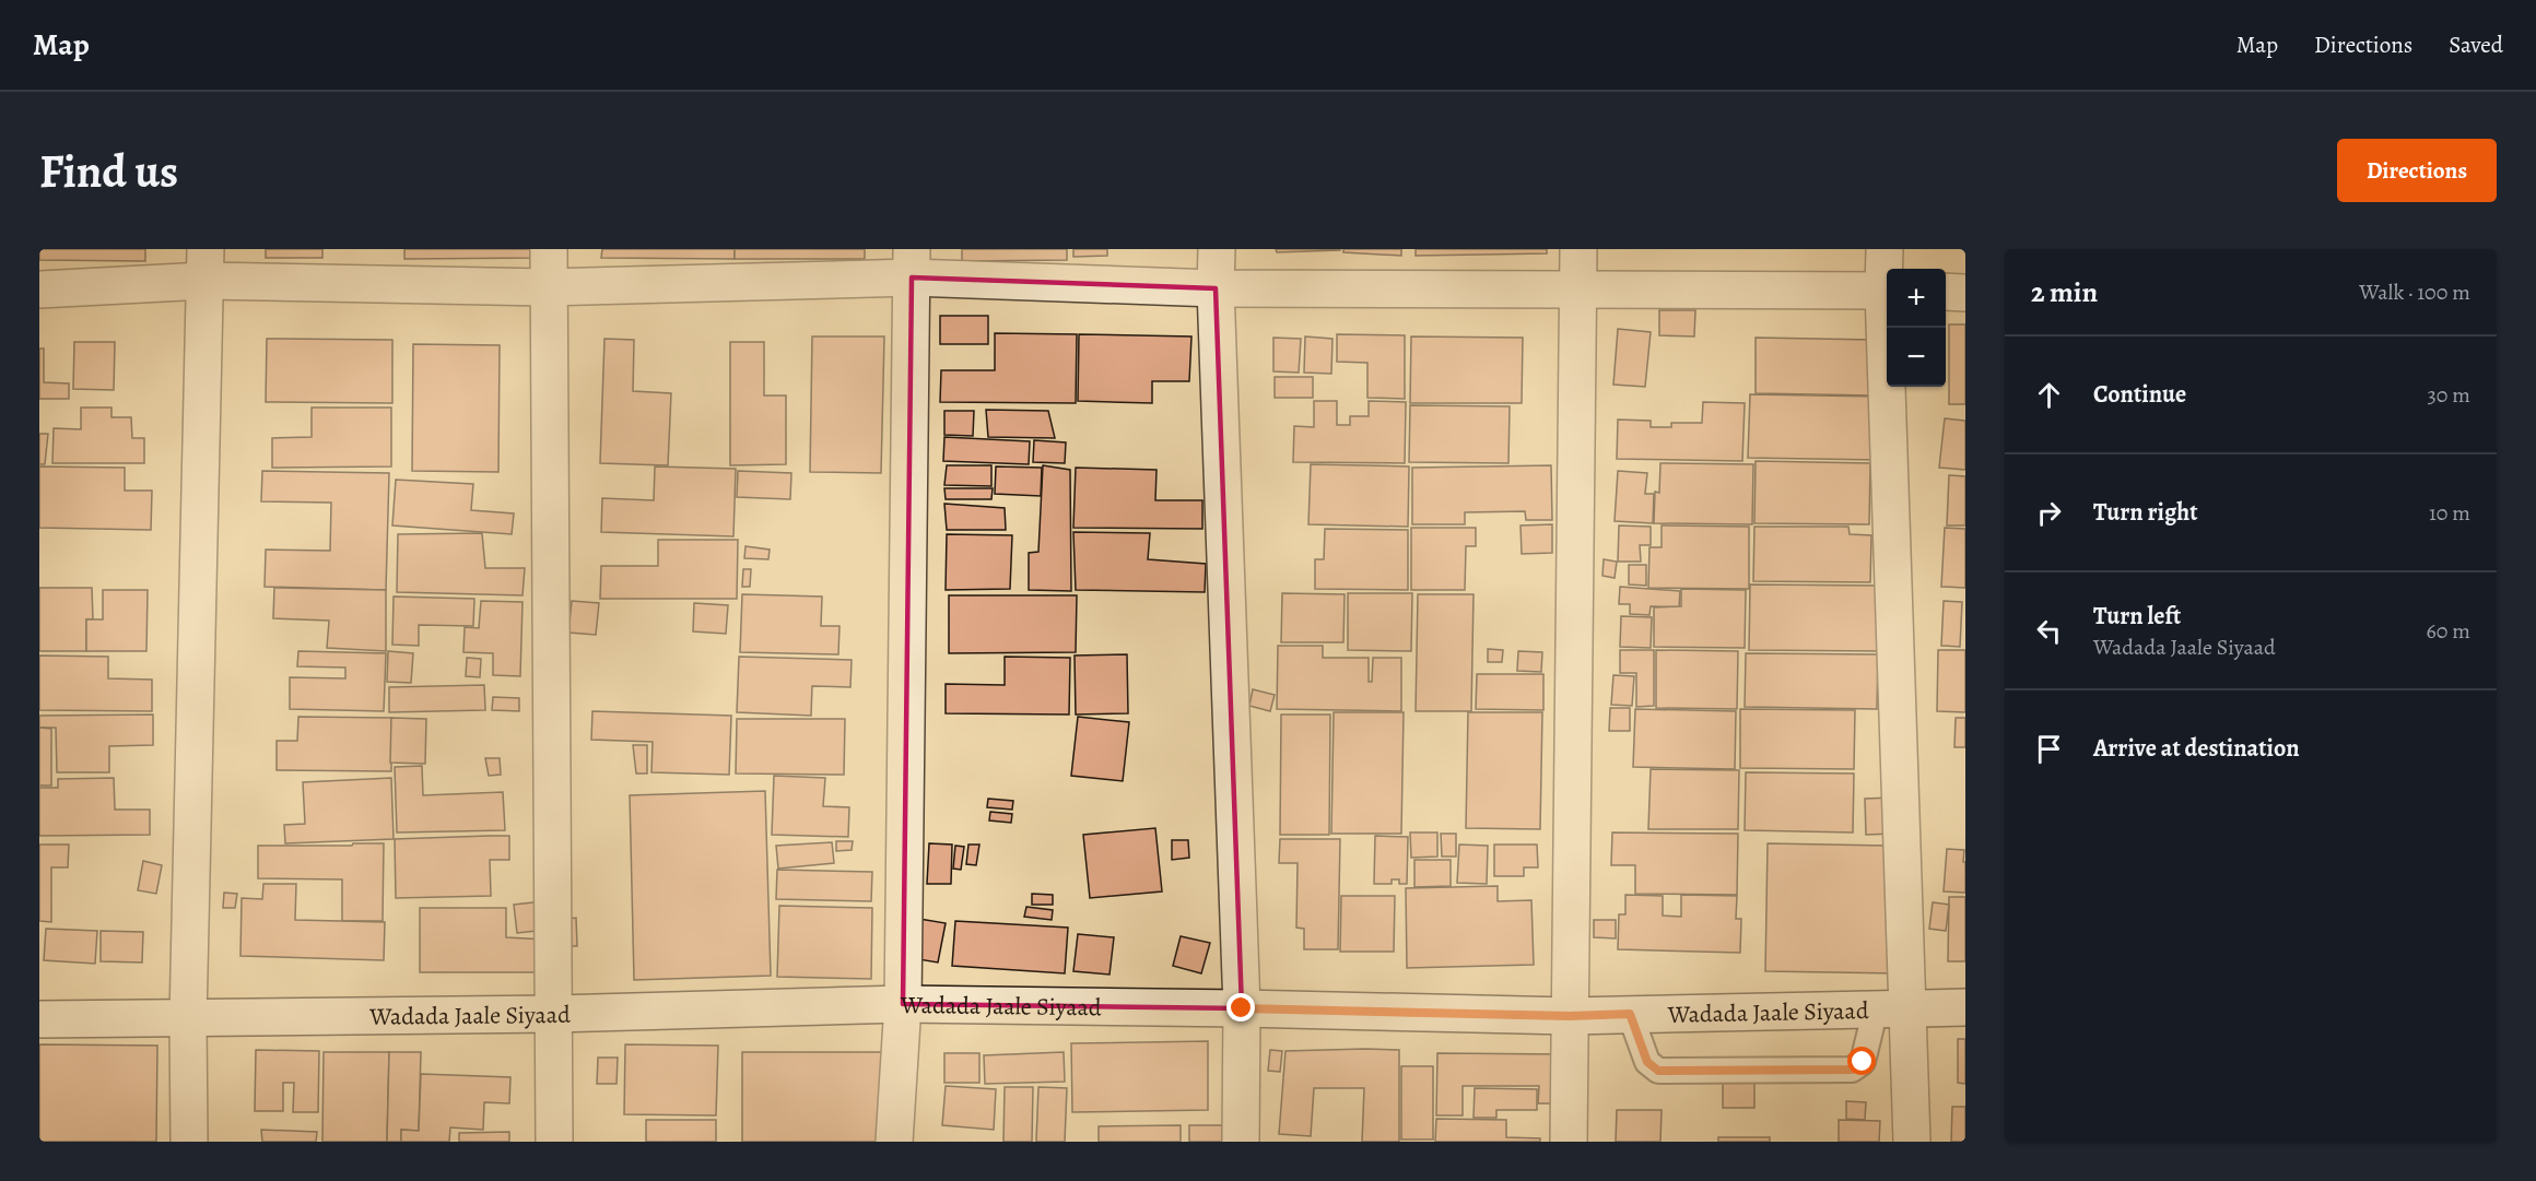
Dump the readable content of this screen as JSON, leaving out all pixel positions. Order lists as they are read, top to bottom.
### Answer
{
  "streets": {
    "street": ["Wadada Jaale Siyaad"]
  },
  "page": {
    "header": "Map",
    "nav": ["Map", "Directions", "Saved"],
    "buttons": "Directions",
    "title": "Find us",
    "heading": ["2 min", "Walk · 100 m"],
    "map_buttons": ["+", "−"],
    "list": [
      ["Continue", "30 m"],
      ["Turn right", "10 m"],
      ["Turn left", "Wadada Jaale Siyaad", "60 m"],
      "Arrive at destination"
    ]
  }
}
